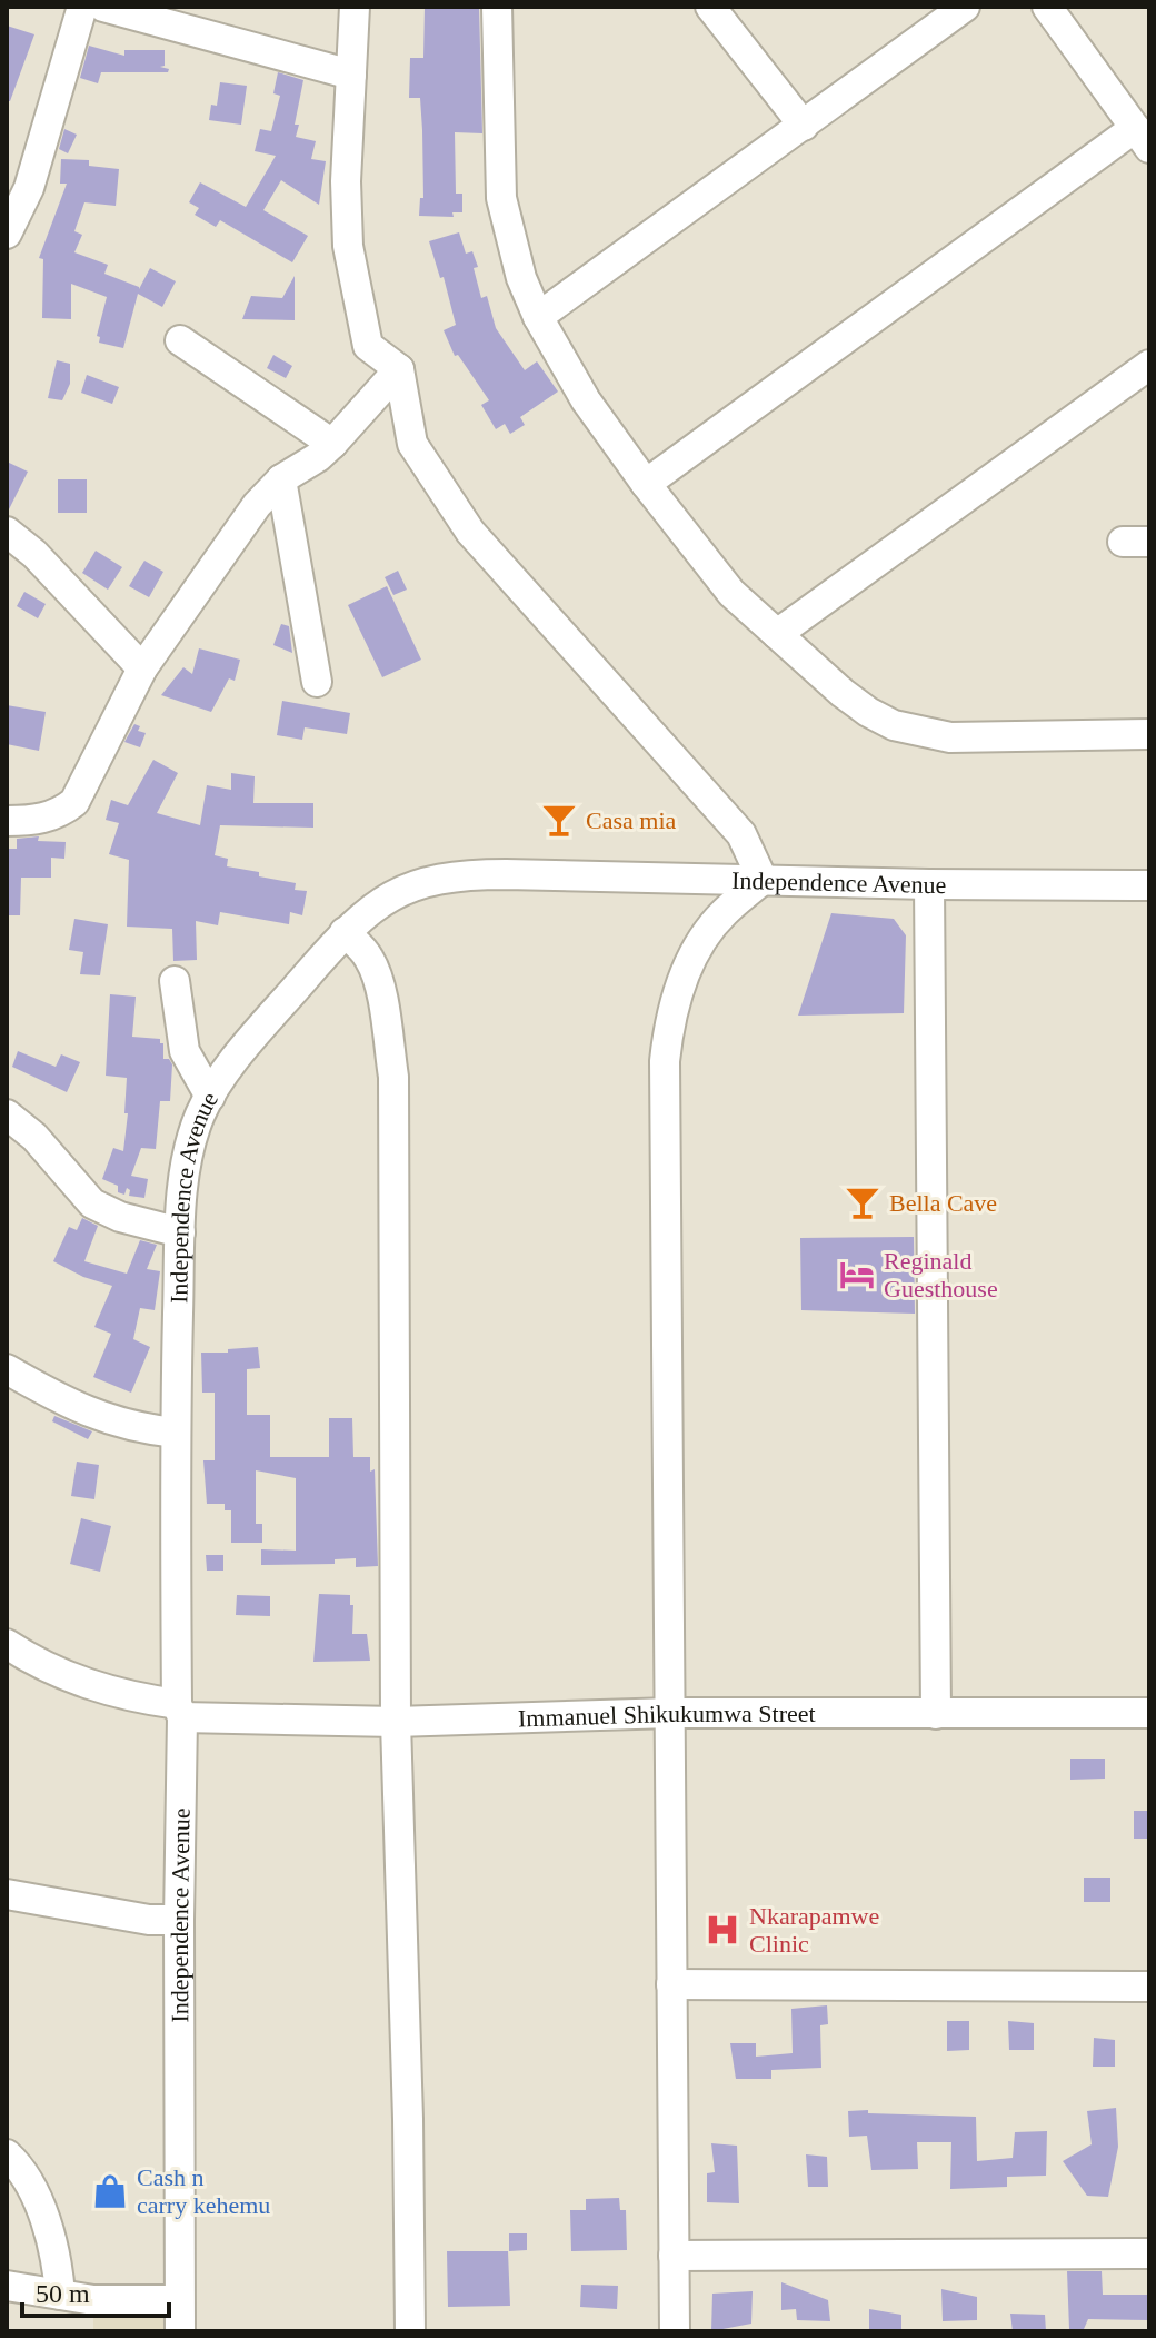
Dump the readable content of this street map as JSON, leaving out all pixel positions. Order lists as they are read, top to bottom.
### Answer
{
  "streets": {
    "street": ["Independence Avenue", "Immanuel Shikukumwa Street"]
  },
  "crossings": [
    ["Independence Avenue", "Immanuel Shikukumwa Street"]
  ],
  "places": {
    "bar": ["Casa mia", "Bella Cave"],
    "hotel": ["Reginald Guesthouse"],
    "hospital": ["Nkarapamwe Clinic"],
    "shop": ["Cash n carry kehemu"]
  },
  "scale_bar": "50 m"
}
